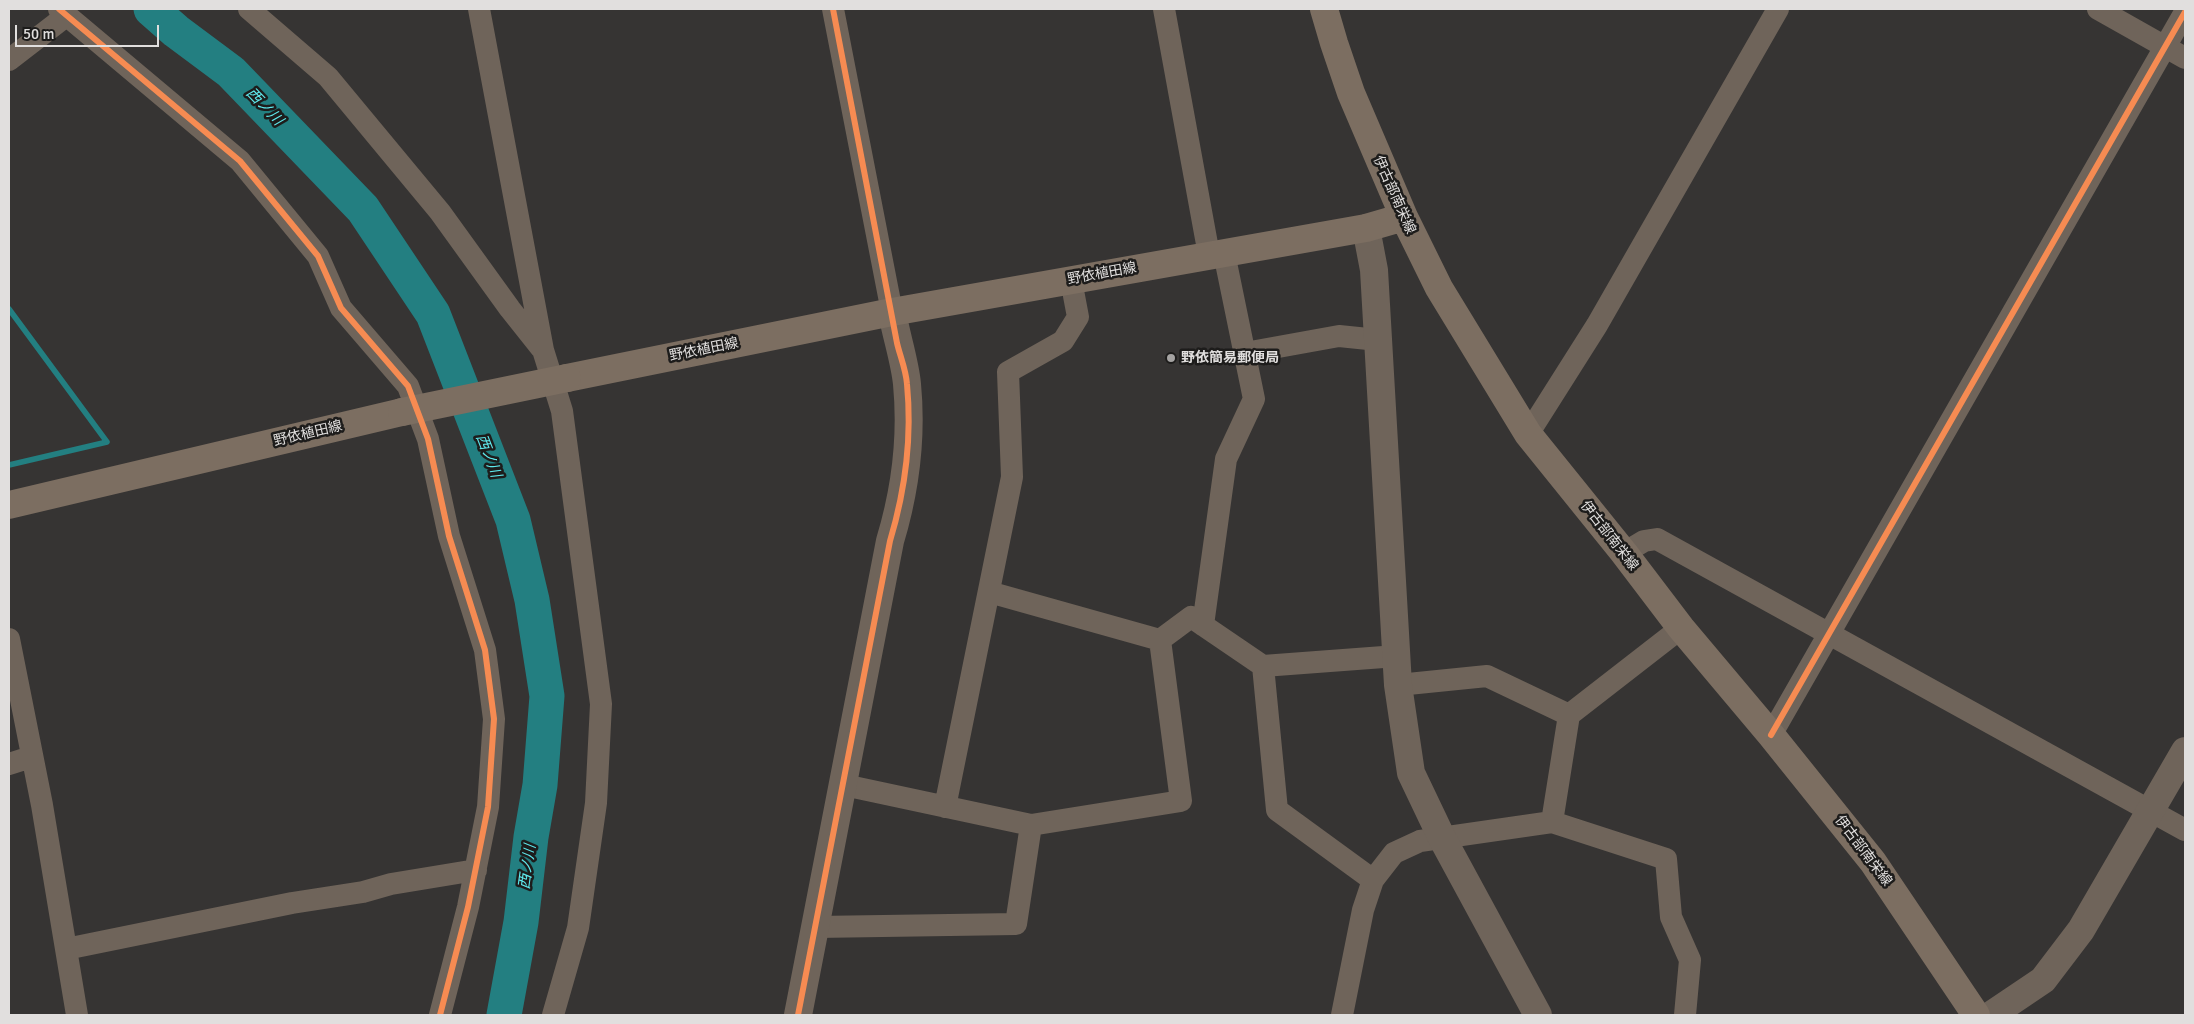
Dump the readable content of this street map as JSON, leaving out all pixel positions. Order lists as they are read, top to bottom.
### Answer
{
  "streets": {
    "main road": ["伊古部南栄線", "野依植田線"]
  },
  "crossings": [
    ["伊古部南栄線", "野依植田線"]
  ],
  "water": ["西ノ川"],
  "places": ["野依簡易郵便局"],
  "scale_bar": "50 m"
}
